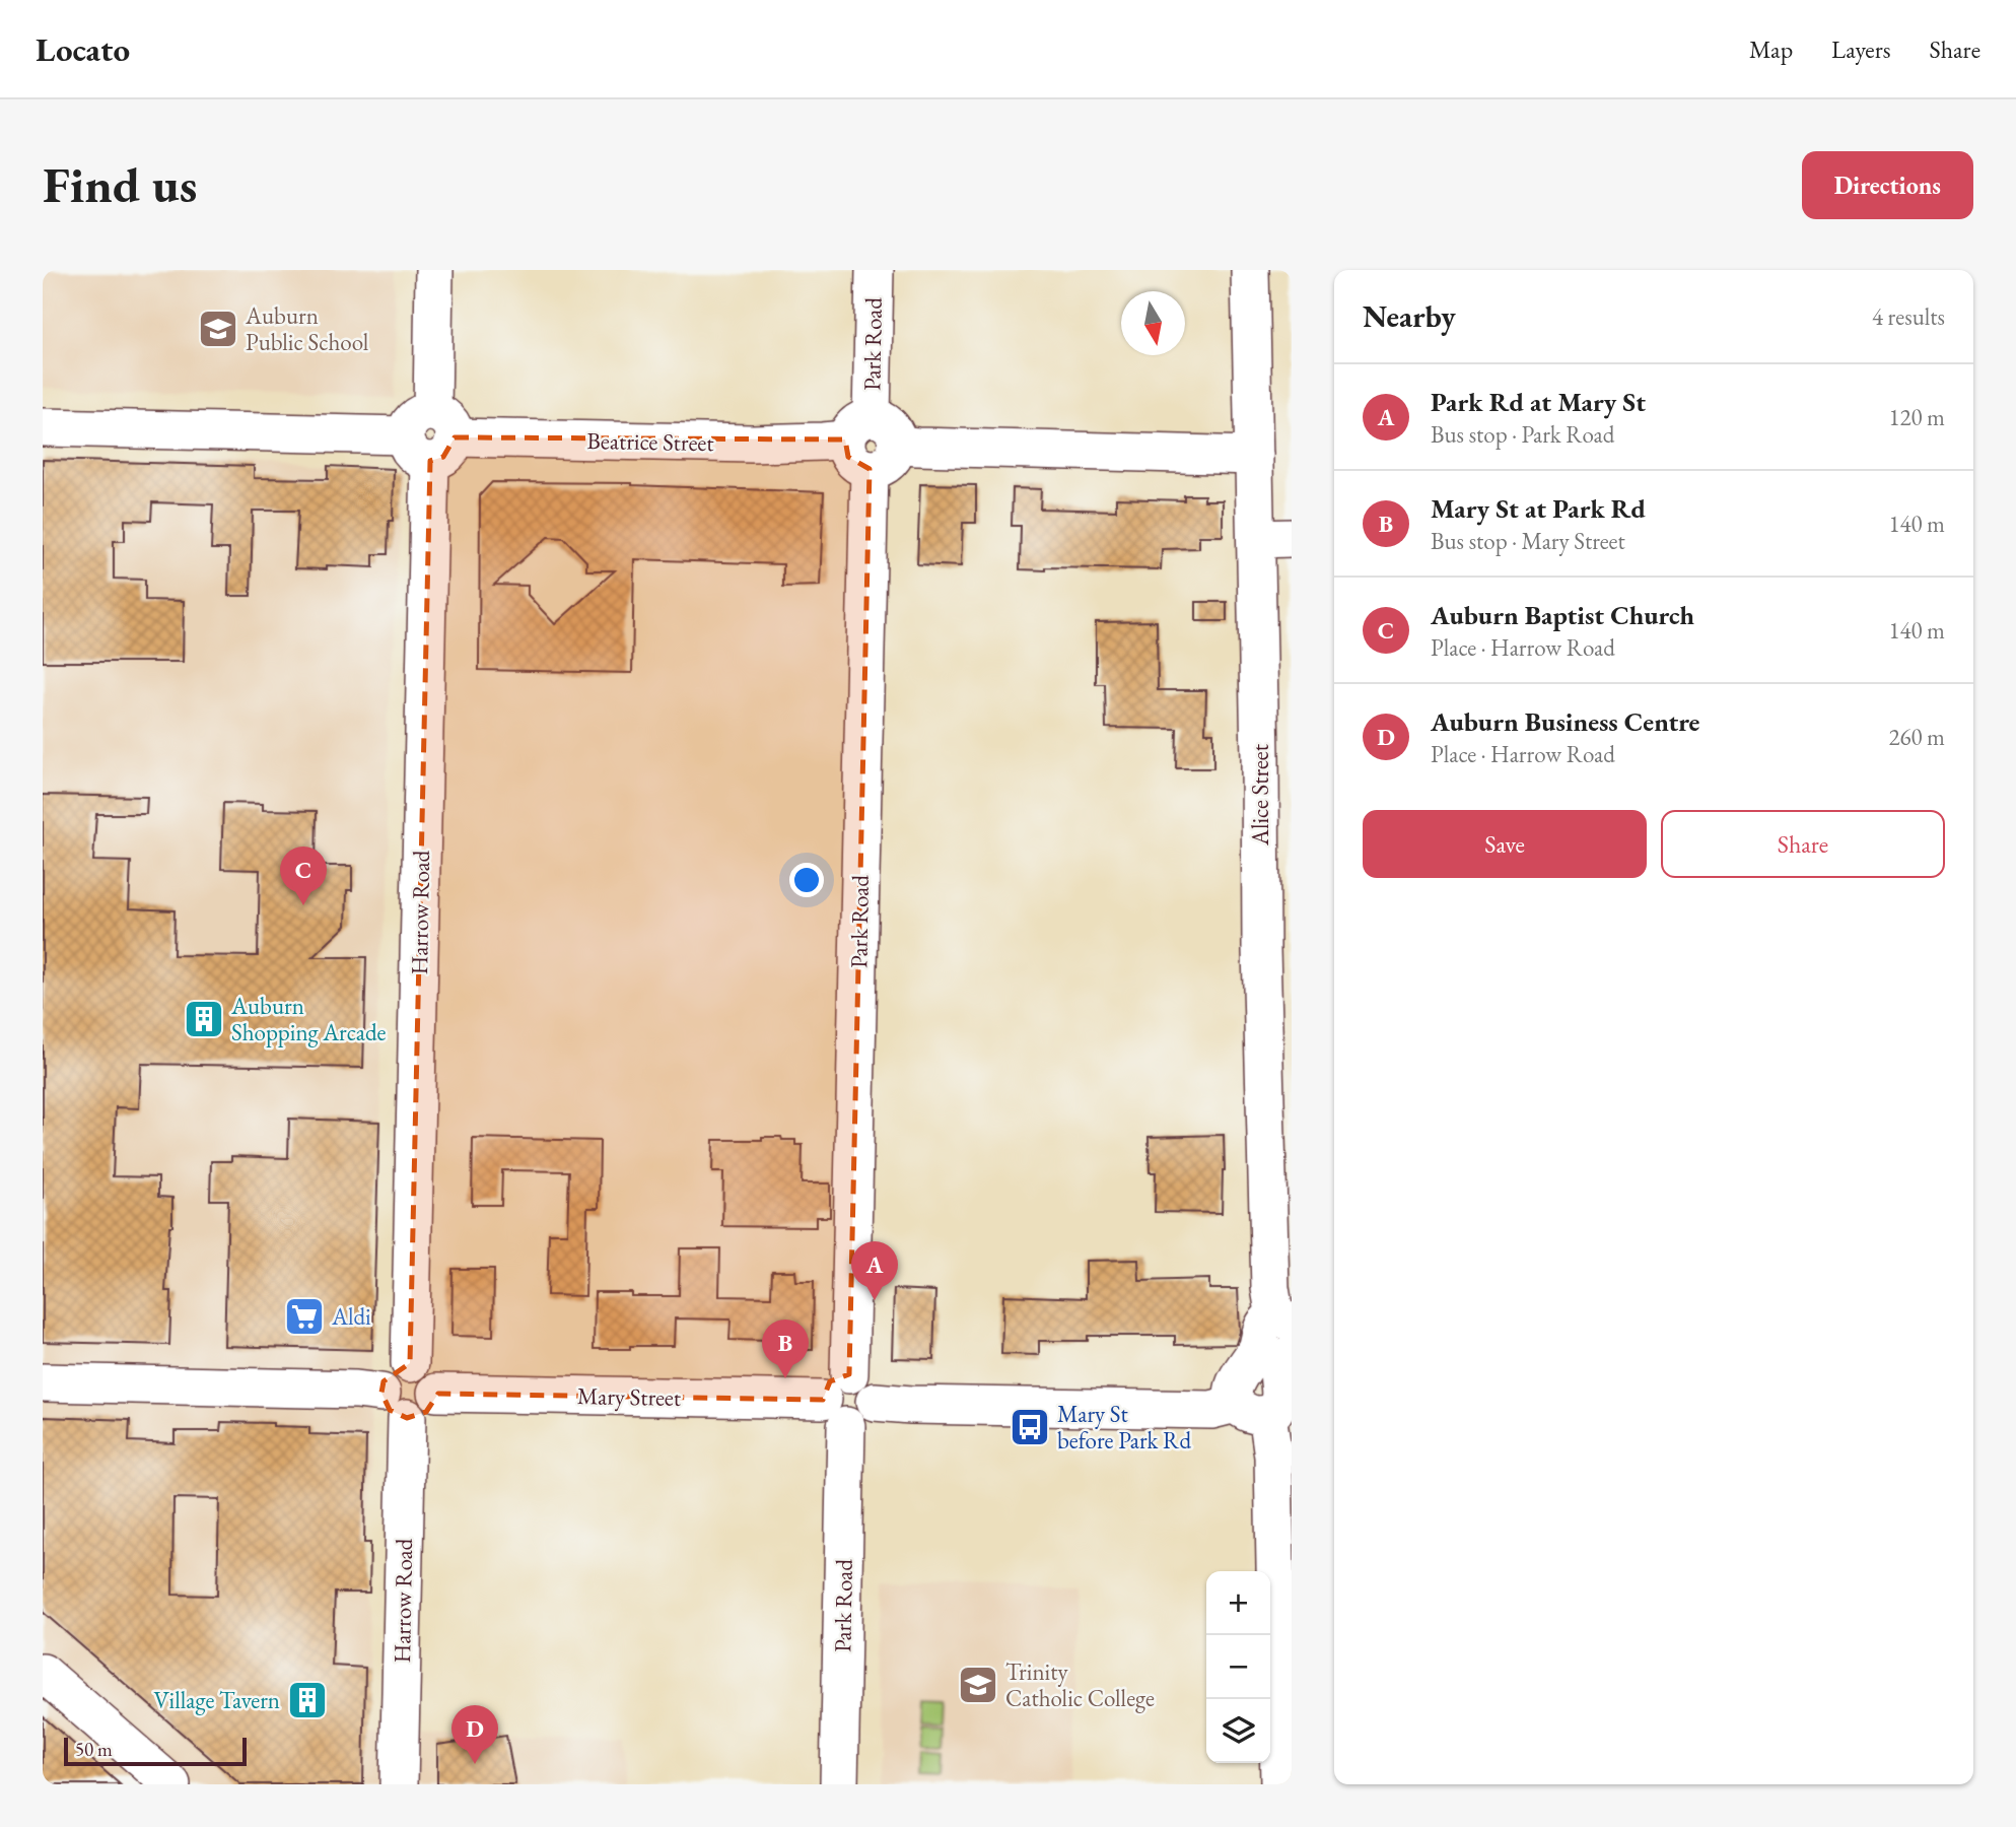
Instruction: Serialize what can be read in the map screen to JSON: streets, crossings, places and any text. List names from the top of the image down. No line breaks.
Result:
{"streets":{"street":["Park Road","Beatrice Street","Alice Street","Harrow Road","Mary Street"]},"crossings":[["Park Road","Beatrice Street"],["Park Road","Mary Street"],["Beatrice Street","Harrow Road"],["Harrow Road","Mary Street"]],"places":{"school or university":["Auburn Public School","Trinity Catholic College"],"building":["Auburn Shopping Arcade","Village Tavern"],"supermarket":["Aldi"],"bus stop":["Mary St before Park Rd"]},"scale_bar":"50 m","north":"bottom","page":{"header":"Locato","nav":["Map","Layers","Share"],"buttons":["Directions",["Save","Share"]],"title":"Find us","heading":["Nearby","4 results"],"list":[{"mark":"A","name":"Park Rd at Mary St","note":"Bus stop · Park Road","value":"120 m"},{"mark":"B","name":"Mary St at Park Rd","note":"Bus stop · Mary Street","value":"140 m"},{"mark":"C","name":"Auburn Baptist Church","note":"Place · Harrow Road","value":"140 m"},{"mark":"D","name":"Auburn Business Centre","note":"Place · Harrow Road","value":"260 m"}],"pins":["C","A","B","D"],"map_buttons":["+","−"],"scale":"50 m"}}
